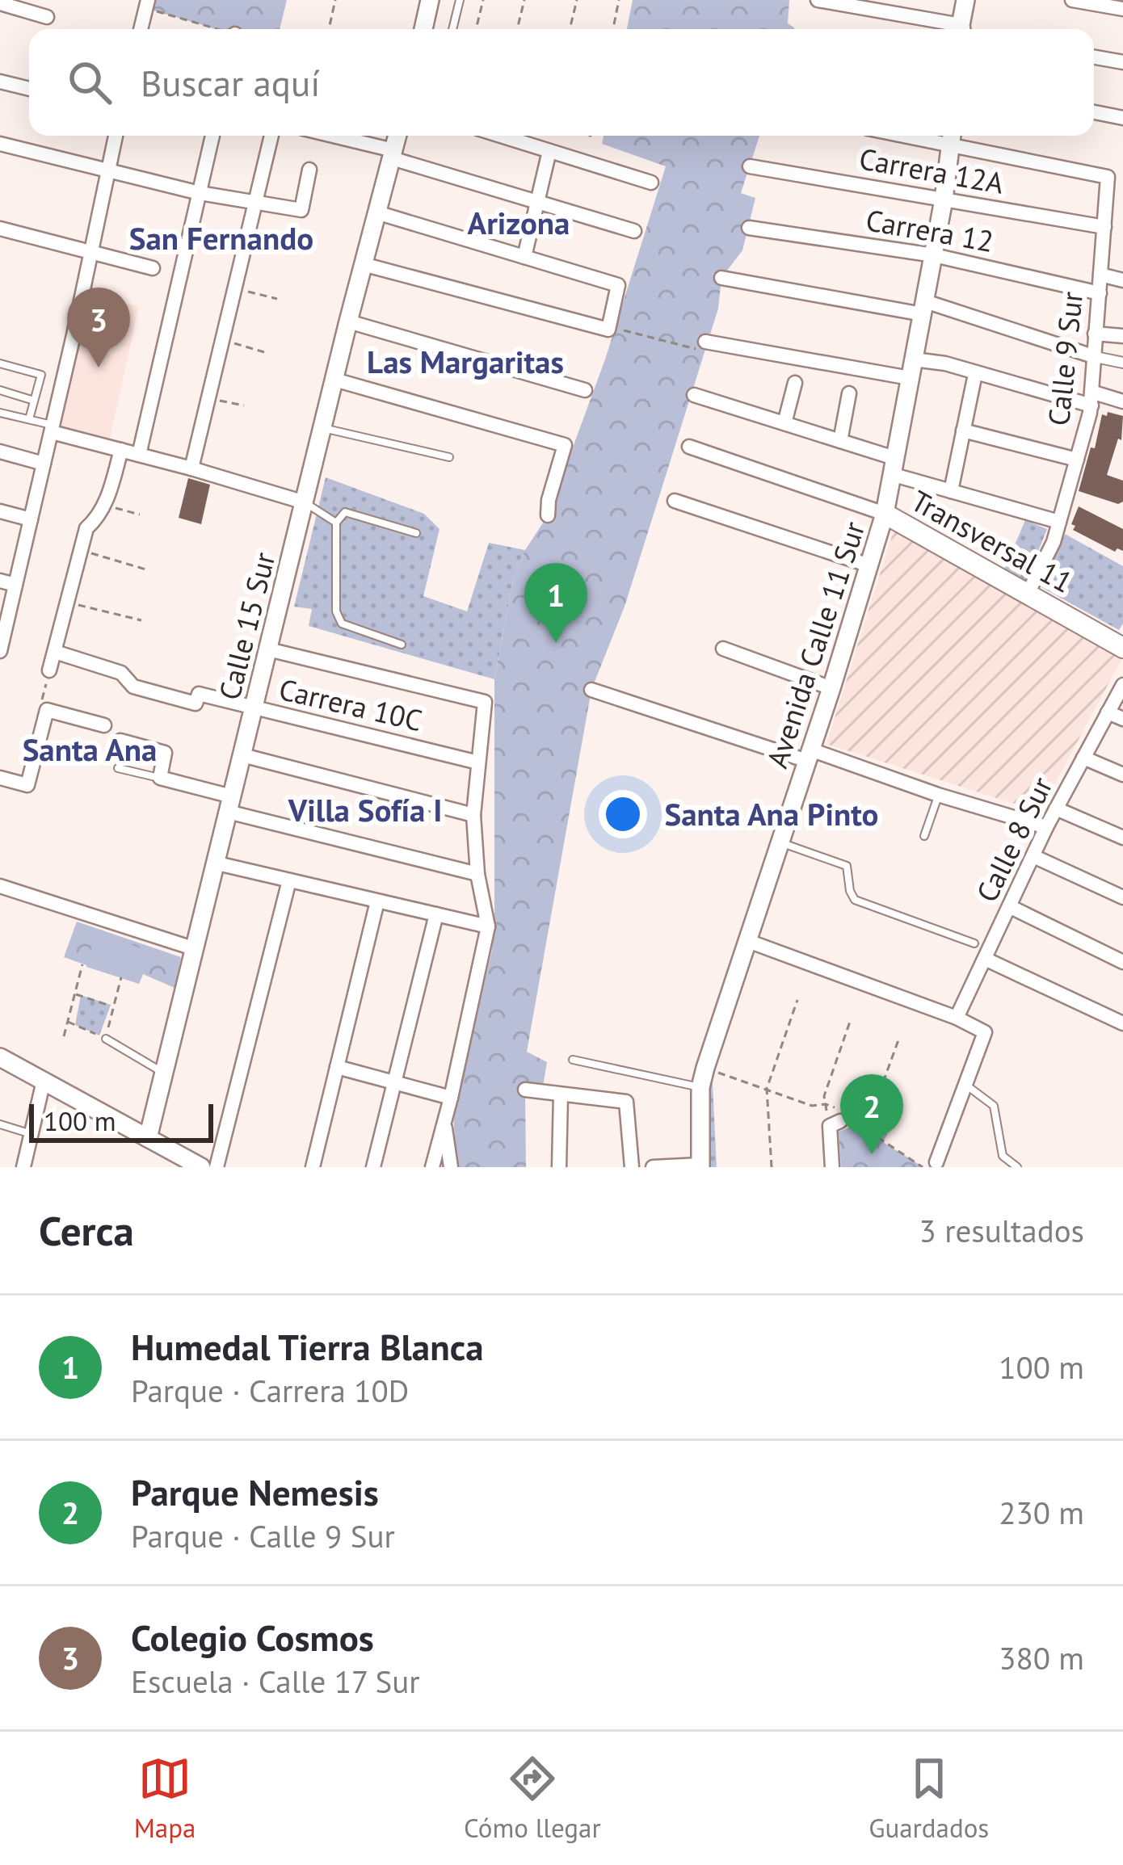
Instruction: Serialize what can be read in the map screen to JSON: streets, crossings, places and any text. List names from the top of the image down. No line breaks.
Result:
{"streets":{"main road":["Transversal 11"],"street":["Carrera 12A","Carrera 12","Calle 9 Sur","Calle 15 Sur","Avenida Calle 11 Sur","Carrera 10C","Calle 8 Sur"]},"crossings":[["Carrera 12A","Calle 9 Sur"],["Carrera 12A","Avenida Calle 11 Sur"],["Carrera 12","Calle 9 Sur"],["Carrera 12","Avenida Calle 11 Sur"],["Calle 9 Sur","Transversal 11"],["Calle 9 Sur","Avenida Calle 11 Sur"],["Transversal 11","Avenida Calle 11 Sur"],["Calle 15 Sur","Carrera 10C"]],"districts":["Arizona","San Fernando","Las Margaritas","Santa Ana","Villa Sofía I","Santa Ana Pinto"],"scale_bar":"100 m","page":{"search":"Buscar aquí","pins":["3","1","2"],"scale":"100 m","heading":["Cerca","3 resultados"],"list":[{"mark":"1","name":"Humedal Tierra Blanca","note":"Parque · Carrera 10D","value":"100 m"},{"mark":"2","name":"Parque Nemesis","note":"Parque · Calle 9 Sur","value":"230 m"},{"mark":"3","name":"Colegio Cosmos","note":"Escuela · Calle 17 Sur","value":"380 m"}],"nav":["Mapa","Cómo llegar","Guardados"]}}
